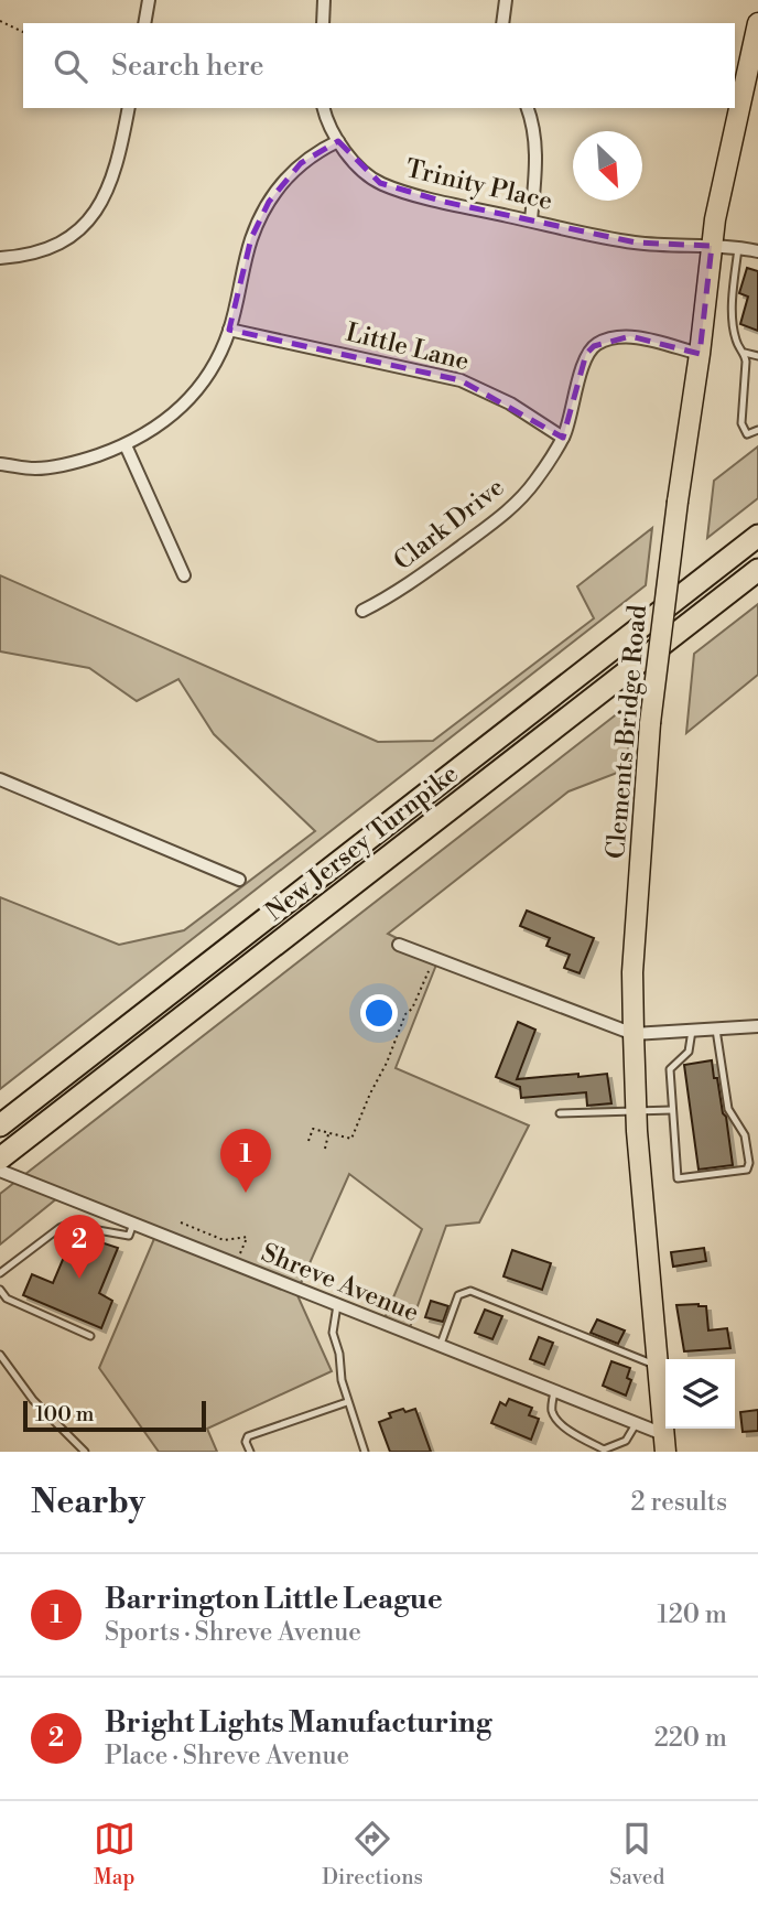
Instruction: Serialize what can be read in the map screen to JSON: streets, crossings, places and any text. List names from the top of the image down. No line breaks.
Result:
{"streets":{"highway":["New Jersey Turnpike"],"main road":["Clements Bridge Road"],"street":["Trinity Place","Little Lane","Clark Drive","Shreve Avenue"]},"crossings":[["Trinity Place","Clements Bridge Road"],["Little Lane","Clark Drive"],["Clark Drive","Clements Bridge Road"],["Clements Bridge Road","Shreve Avenue"]],"scale_bar":"100 m","north":"bottom right","page":{"search":"Search here","pins":["1","2"],"scale":"100 m","heading":["Nearby","2 results"],"list":[{"mark":"1","name":"Barrington Little League","note":"Sports · Shreve Avenue","value":"120 m"},{"mark":"2","name":"Bright Lights Manufacturing","note":"Place · Shreve Avenue","value":"220 m"}],"nav":["Map","Directions","Saved"]}}
